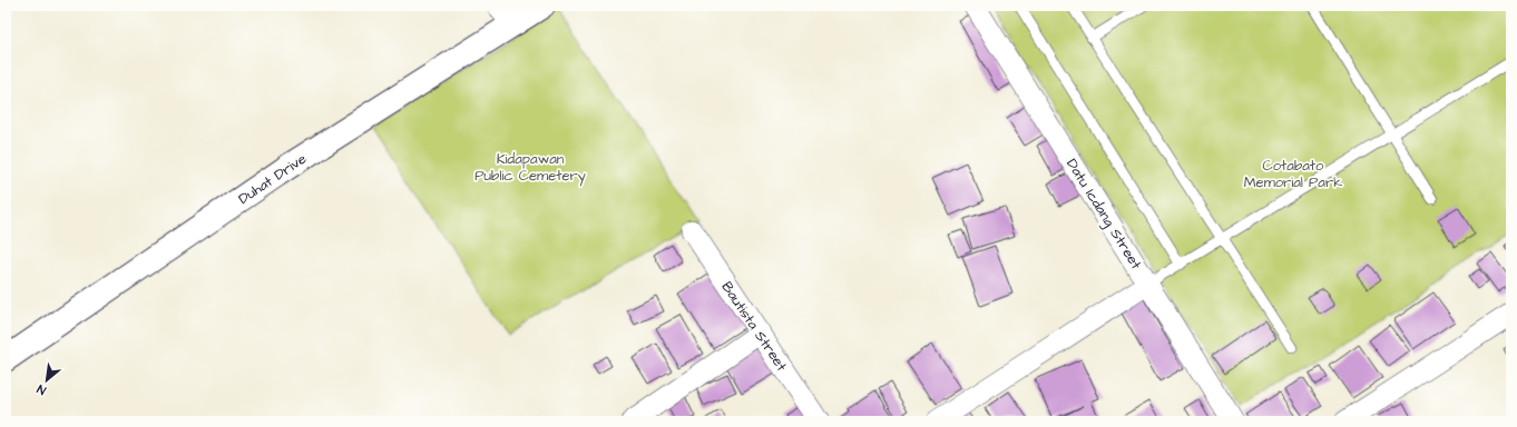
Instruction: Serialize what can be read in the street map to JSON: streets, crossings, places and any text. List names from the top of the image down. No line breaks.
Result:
{"streets":{"street":["Duhat Drive","Datu Icdang Street","Bautista Street"]},"parks":["Kidapawan Public Cemetery","Cotabato Memorial Park"],"north":"bottom left"}
